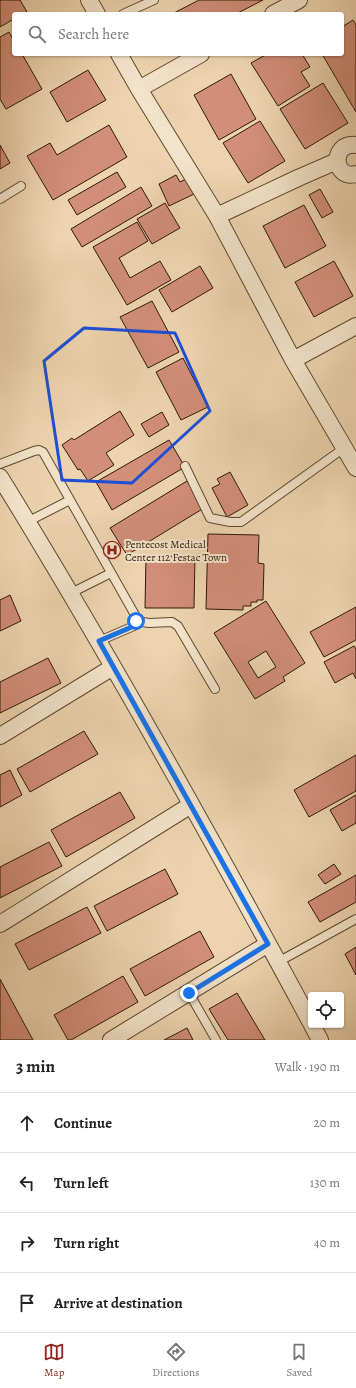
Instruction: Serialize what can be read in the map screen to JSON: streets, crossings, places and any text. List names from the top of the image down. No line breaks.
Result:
{"places":{"hospital":["Pentecost Medical Center 112 Festac Town"]},"page":{"search":"Search here","heading":["3 min","Walk · 190 m"],"list":[["Continue","20 m"],["Turn left","130 m"],["Turn right","40 m"],"Arrive at destination"],"nav":["Map","Directions","Saved"]}}
